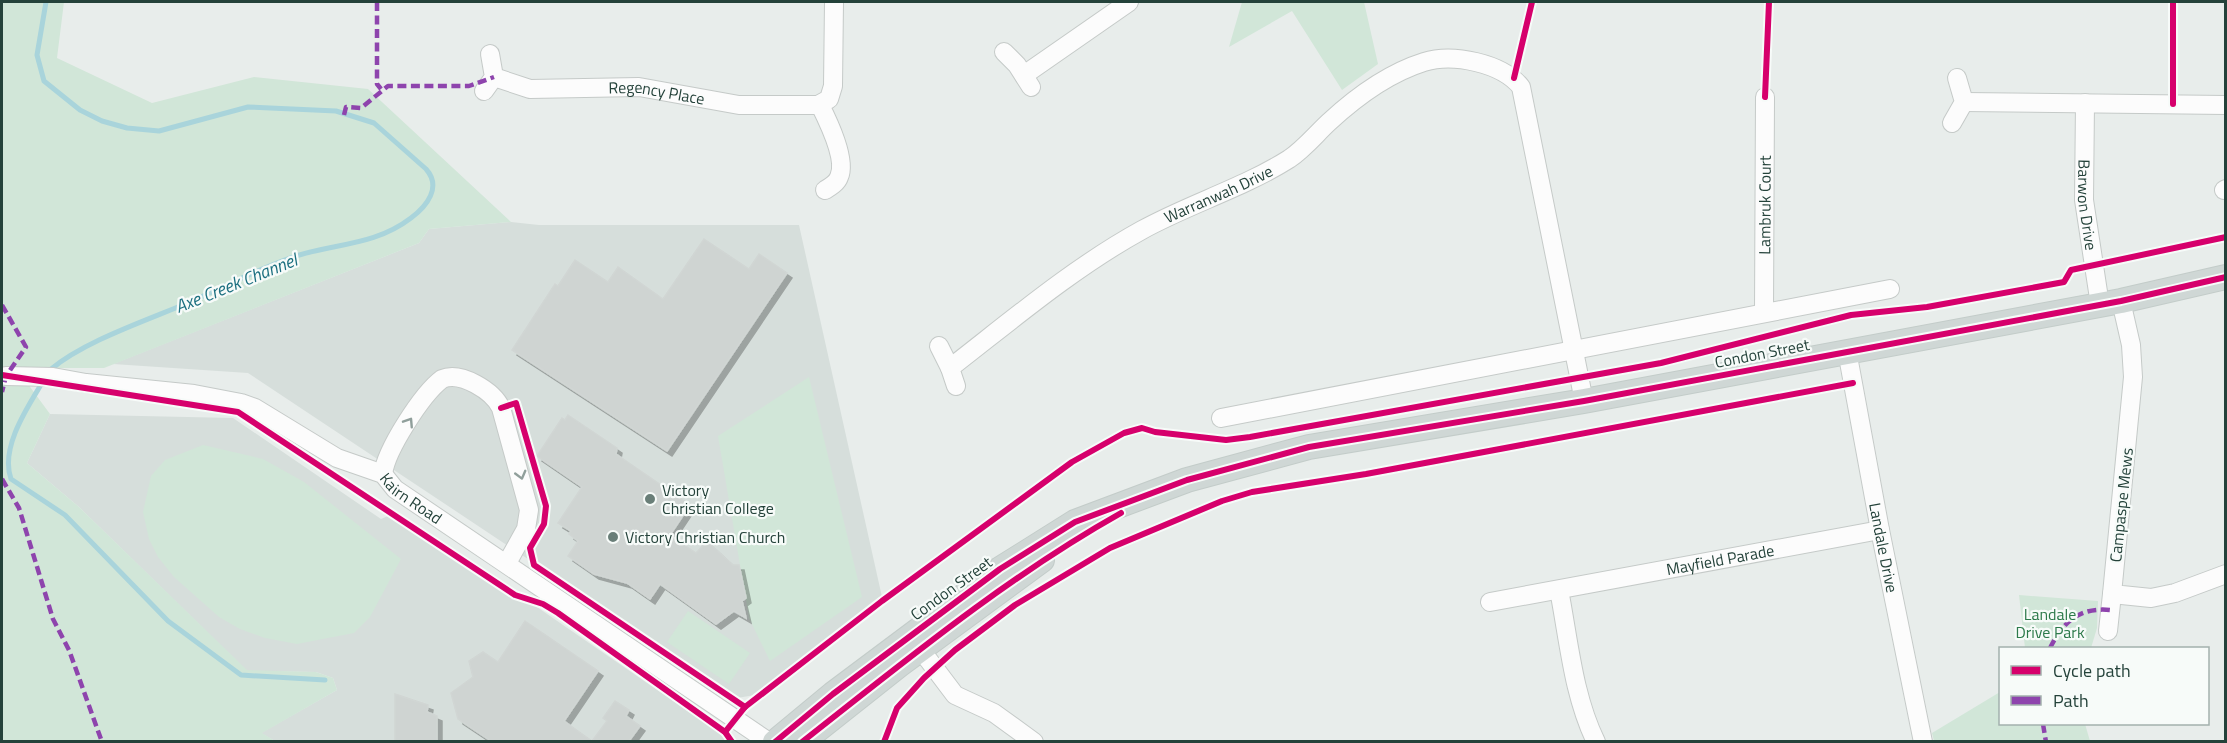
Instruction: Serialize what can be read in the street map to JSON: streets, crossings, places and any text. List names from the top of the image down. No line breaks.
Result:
{"streets":{"main road":["Condon Street"],"street":["Regency Place","Warranwah Drive","Lambruk Court","Barwon Drive","Kairn Road","Campaspe Mews","Landale Drive","Mayfield Parade"]},"crossings":[["Warranwah Drive","Condon Street"],["Barwon Drive","Condon Street"],["Barwon Drive","Campaspe Mews"],["Condon Street","Campaspe Mews"],["Condon Street","Landale Drive"],["Landale Drive","Mayfield Parade"]],"water":["Axe Creek Channel"],"parks":["Landale Drive Park"],"places":["Victory Christian College","Victory Christian Church"],"legend":["Cycle path","Path"]}
